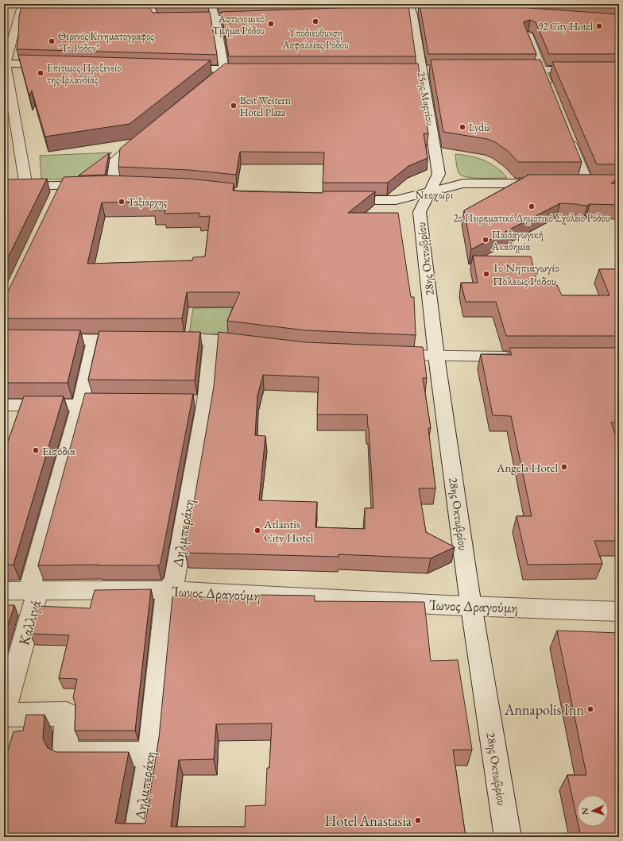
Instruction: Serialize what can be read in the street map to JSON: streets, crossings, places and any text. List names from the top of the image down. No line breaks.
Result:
{"streets":{"street":["25ης Μαρτίου","28ης Οκτωβρίου","Δηλμπεράκη","Ίωνος Δραγούμη","Καλλιγά"]},"crossings":[["25ης Μαρτίου","28ης Οκτωβρίου"],["28ης Οκτωβρίου","Ίωνος Δραγούμη"],["Δηλμπεράκη","Ίωνος Δραγούμη"],["Ίωνος Δραγούμη","Καλλιγά"]],"districts":["Νεοχώρι"],"places":["Υποδιεύθυνση Ασφαλείας Ρόδου","Αστυνομικό Τμήμα Ρόδου","92 City Hotel","Θερινός Κινηματογραφος \"Το Ρόδον\"","Επίτιμος Προξενείο της Ιρλανδίας","Best Western Hotel Plaza","Lydia","Ταξιάρχης","2ο Πειραματικό Δημοτικό Σχολείο Ρόδου","Παιδαγωγική Ακαδημία","1ο Νηπιαγωγίο Πόλεως Ρόδου","Εισόδια","Angela Hotel","Atlantis City Hotel","Annapolis Inn","Hotel Anastasia"],"north":"left"}
